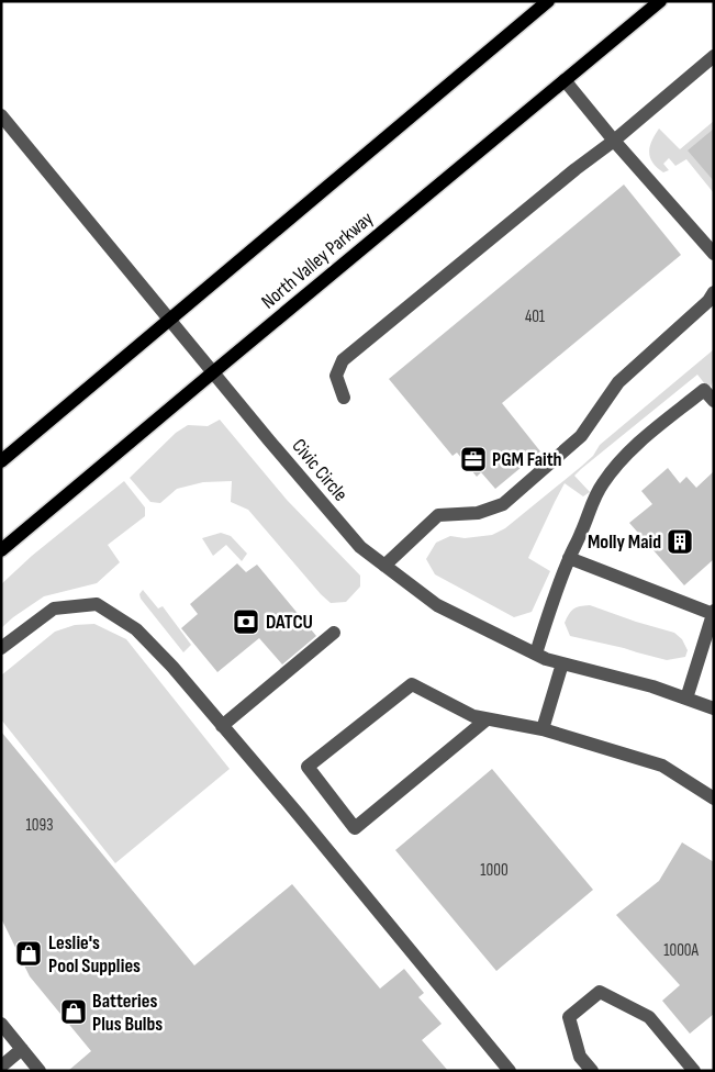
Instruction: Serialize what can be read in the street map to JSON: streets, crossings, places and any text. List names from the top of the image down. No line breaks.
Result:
{"streets":{"main road":["North Valley Parkway"],"street":["Civic Circle"]},"crossings":[["North Valley Parkway","Civic Circle"]],"places":{"office":["PGM Faith"],"building":["Molly Maid"],"bank":["DATCU"],"shop":["Leslie's Pool Supplies","Batteries Plus Bulbs"]},"house_numbers":["401","1093","1000","1000A"]}
